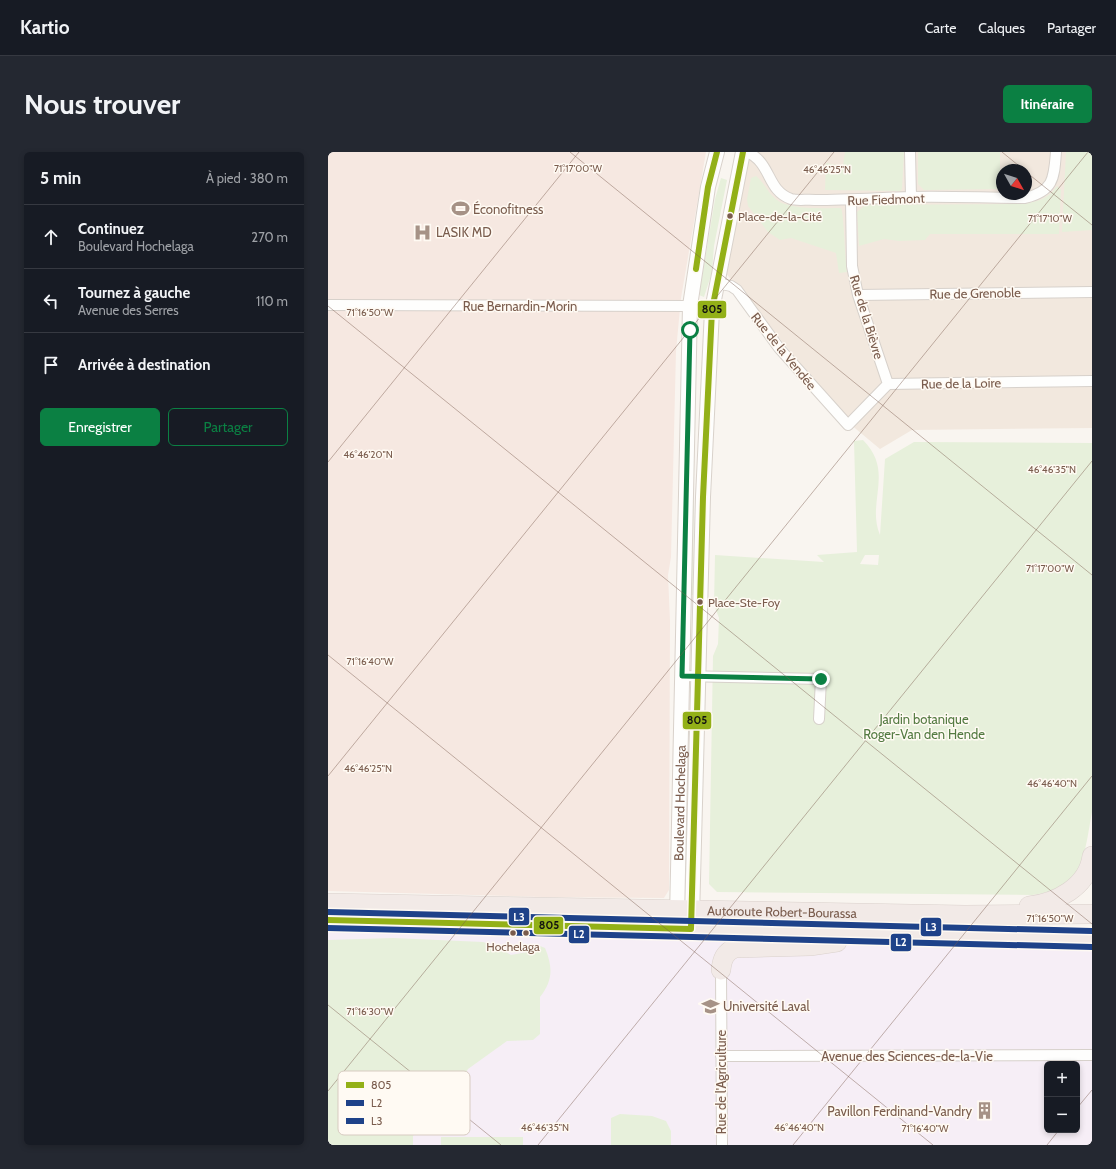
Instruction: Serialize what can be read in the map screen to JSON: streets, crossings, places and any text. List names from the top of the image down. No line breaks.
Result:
{"streets":{"highway":["Autoroute Robert-Bourassa"],"main road":["Boulevard Hochelaga"],"street":["Rue Fiedmont","Rue de Grenoble","Rue Bernardin-Morin","Rue de la Bièvre","Rue de la Vendée","Rue de la Loire","Avenue des Sciences-de-la-Vie","Rue de l'Agriculture"]},"crossings":[["Rue Fiedmont","Rue de la Bièvre"],["Rue de Grenoble","Rue de la Bièvre"],["Rue Bernardin-Morin","Boulevard Hochelaga"],["Rue de la Bièvre","Rue de la Vendée"],["Rue de la Bièvre","Rue de la Loire"],["Rue de la Vendée","Rue de la Loire"],["Rue de la Vendée","Boulevard Hochelaga"],["Boulevard Hochelaga","Autoroute Robert-Bourassa"],["Avenue des Sciences-de-la-Vie","Rue de l'Agriculture"]],"parks":["Jardin botanique Roger-Van den Hende"],"places":{"sports":["Éconofitness"],"other":["Place-de-la-Cité","Place-Ste-Foy","Hochelaga"],"hospital":["LASIK MD"],"school or university":["Université Laval"],"building":["Pavillon Ferdinand-Vandry"]},"lines":["transit line 805","transit line L3","transit line L2"],"legend":["805","L2","L3"],"north":"bottom right","page":{"header":"Kartio","nav":["Carte","Calques","Partager"],"buttons":["Itinéraire",["Enregistrer","Partager"]],"title":"Nous trouver","heading":["5 min","À pied · 380 m"],"list":[["Continuez","Boulevard Hochelaga","270 m"],["Tournez à gauche","Avenue des Serres","110 m"],"Arrivée à destination"],"map_buttons":["+","−"]},"coordinates":["71°17'00\"W","46°46'25\"N","71°17'10\"W","71°16'50\"W","46°46'20\"N","46°46'35\"N","71°16'40\"W","46°46'40\"N","71°16'30\"W"]}
